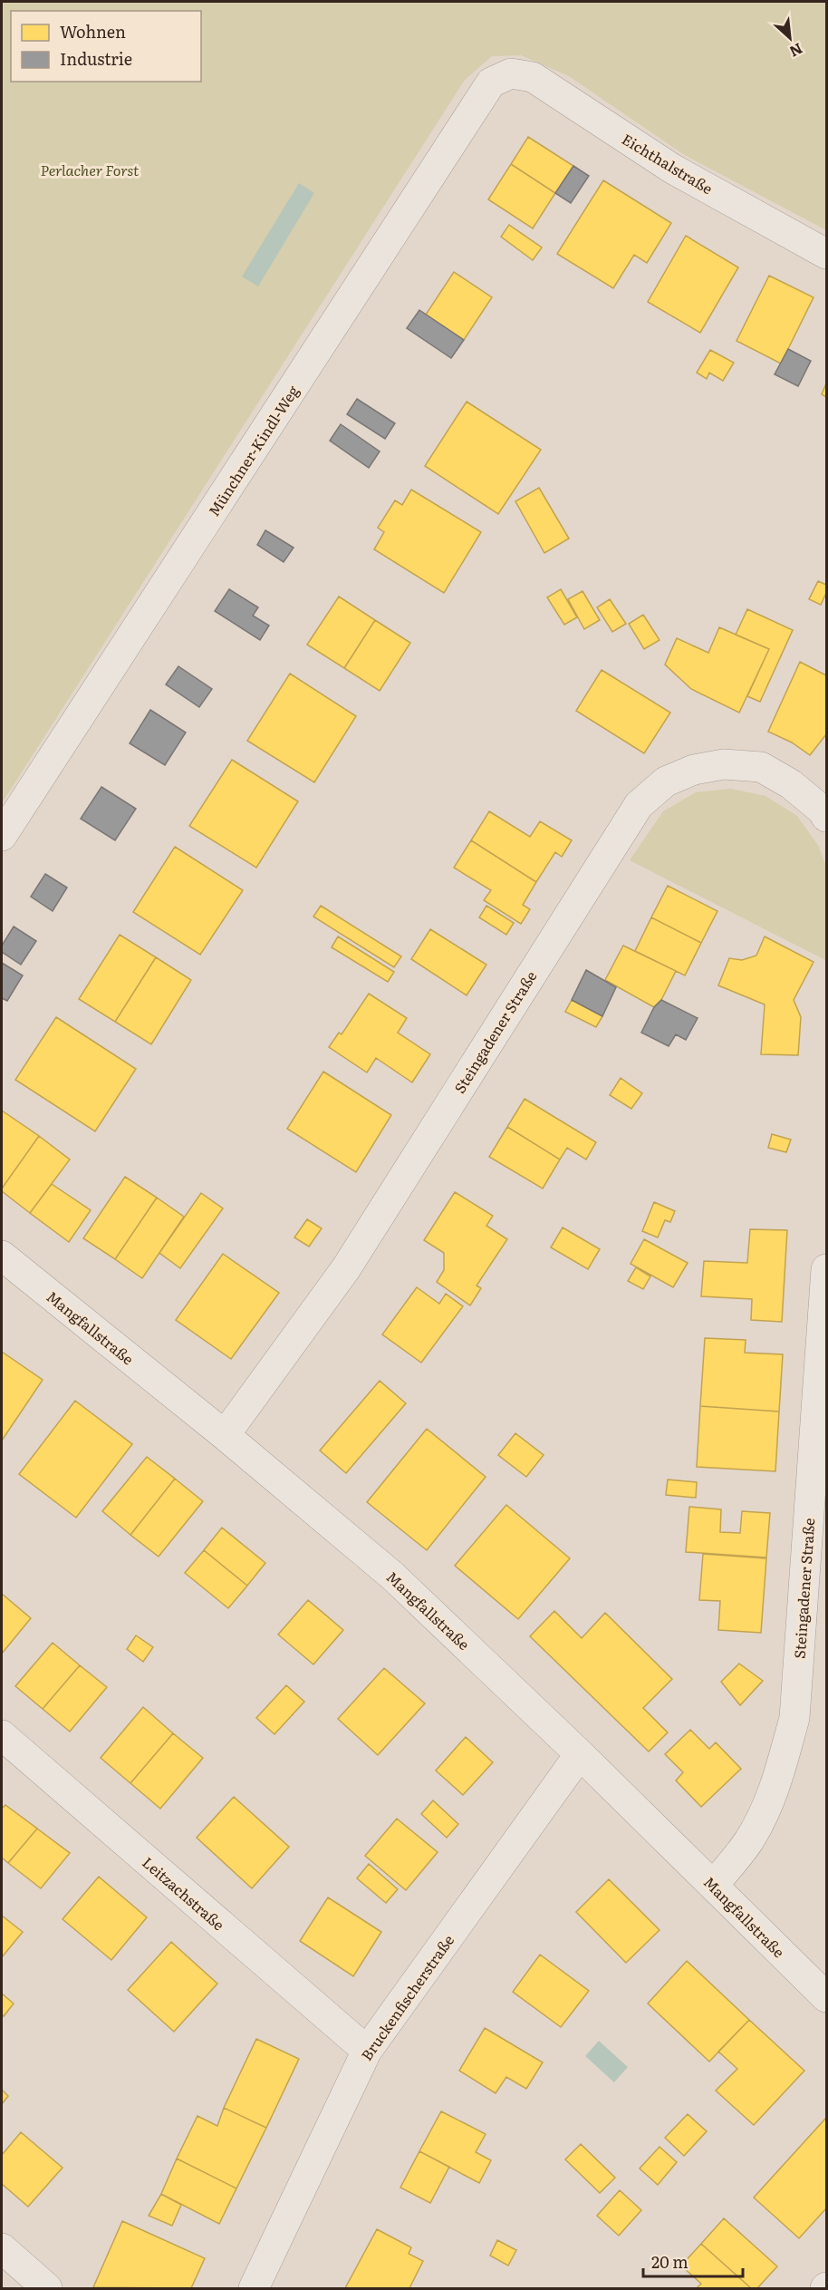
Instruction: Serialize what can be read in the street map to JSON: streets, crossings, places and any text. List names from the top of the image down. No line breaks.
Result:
{"streets":{"street":["Eichthalstraße","Münchner-Kindl-Weg","Steingadener Straße","Mangfallstraße","Leitzachstraße","Bruckenfischerstraße"]},"crossings":[["Eichthalstraße","Münchner-Kindl-Weg"],["Steingadener Straße","Mangfallstraße"],["Mangfallstraße","Bruckenfischerstraße"],["Leitzachstraße","Bruckenfischerstraße"]],"parks":["Perlacher Forst"],"legend":["Wohnen","Industrie"],"scale_bar":"20 m","north":"bottom right"}
